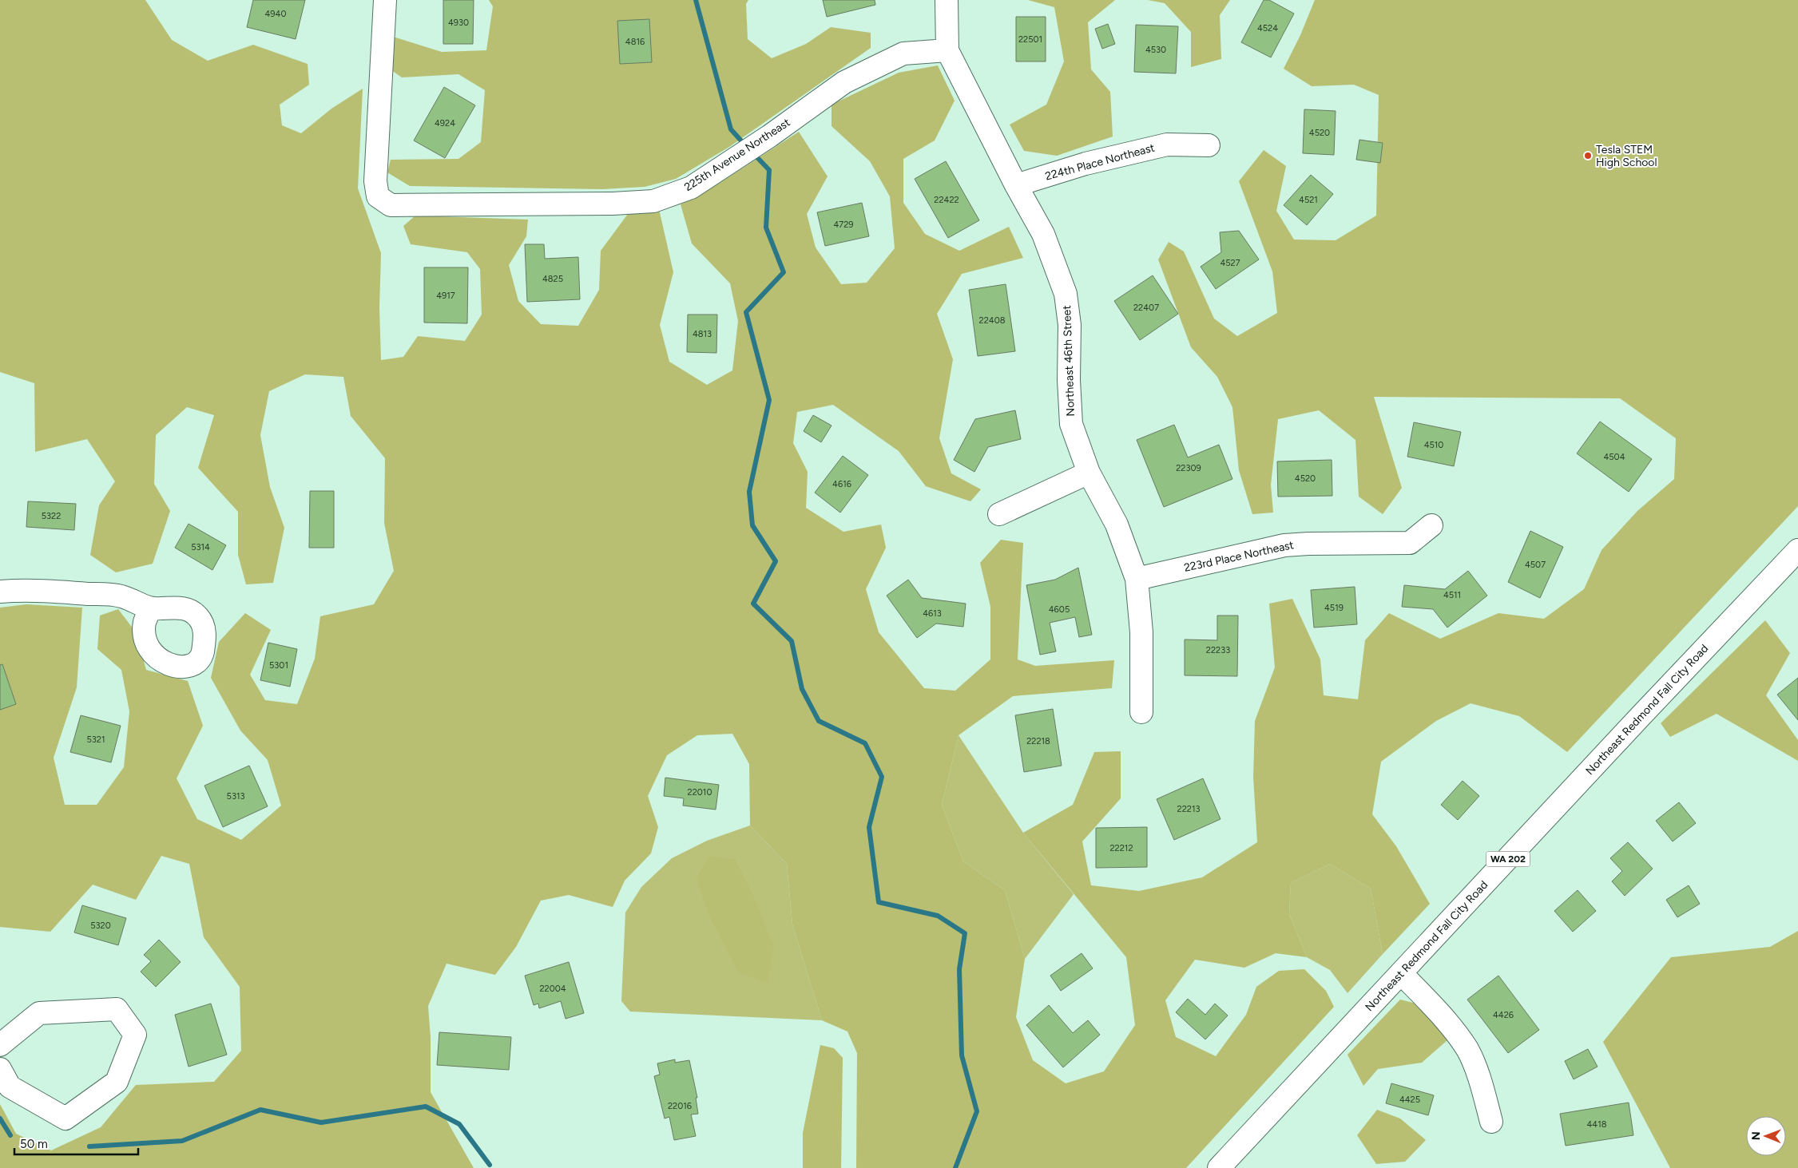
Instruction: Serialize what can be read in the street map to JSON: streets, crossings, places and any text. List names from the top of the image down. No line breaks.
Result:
{"streets":{"street":["225th Avenue Northeast","224th Place Northeast","Northeast 46th Street","223rd Place Northeast","Northeast Redmond Fall City Road","WA 202"]},"crossings":[["225th Avenue Northeast","Northeast 46th Street"],["224th Place Northeast","Northeast 46th Street"],["Northeast 46th Street","223rd Place Northeast"]],"places":["Tesla STEM High School"],"house_numbers":["4940","4930","4524","22501","4816","4530","4924","4520","22422","4521","4729","4527","4825","4917","22407","22408","4813","4510","4504","22309","4520","4616","5322","5314","4507","4511","4519","4605","4613","22233","5301","5321","22218","22010","5313","22213","22212","5320","22004","4426","4425","22016","4418"],"scale_bar":"50 m","north":"left"}
